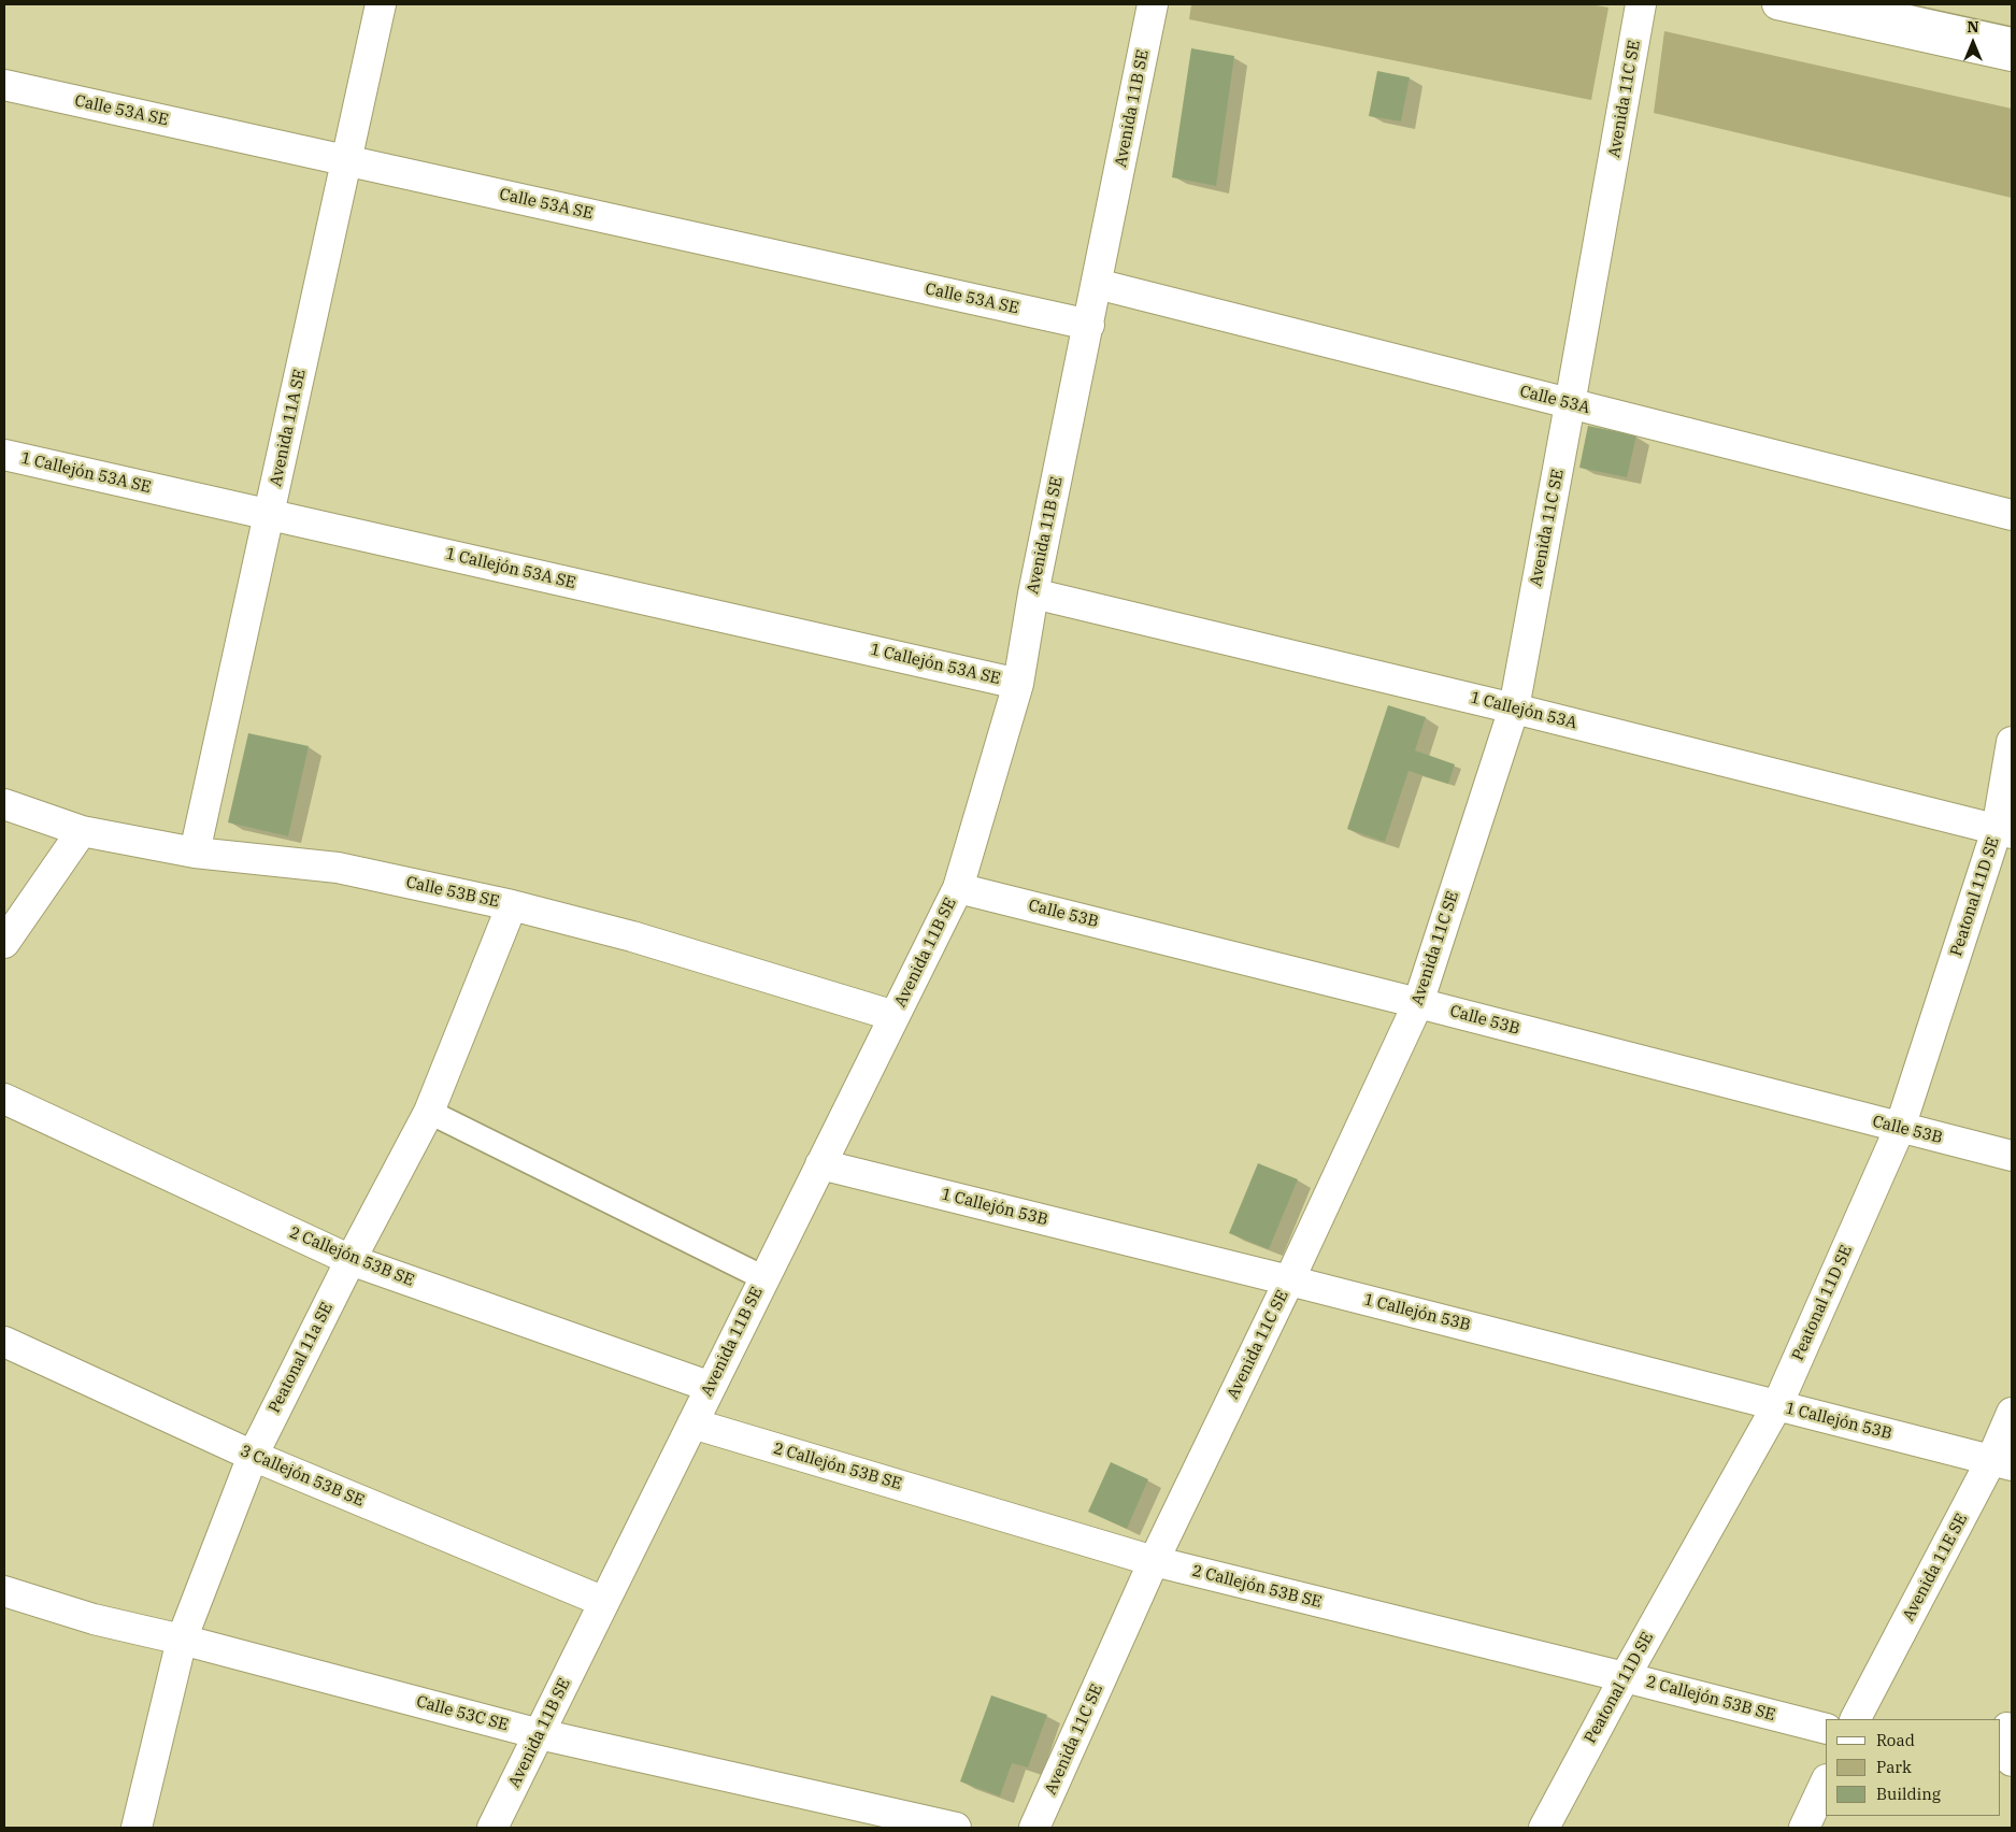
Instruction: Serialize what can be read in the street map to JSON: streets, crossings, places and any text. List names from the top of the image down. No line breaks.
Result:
{"streets":{"street":["Avenida 11C SE","Avenida 11B SE","Calle 53A SE","Calle 53A","Avenida 11A SE","1 Callejón 53A SE","1 Callejón 53A","Calle 53B SE","Peatonal 11D SE","Calle 53B","1 Callejón 53B","2 Callejón 53B SE","Peatonal 11a SE","3 Callejón 53B SE","Avenida 11E SE","Calle 53C SE"]},"crossings":[["Avenida 11C SE","Calle 53A"],["Avenida 11C SE","1 Callejón 53A"],["Avenida 11C SE","Calle 53B"],["Avenida 11C SE","1 Callejón 53B"],["Avenida 11C SE","2 Callejón 53B SE"],["Avenida 11B SE","Calle 53A SE"],["Avenida 11B SE","Calle 53A"],["Avenida 11B SE","1 Callejón 53A SE"],["Avenida 11B SE","1 Callejón 53A"],["Avenida 11B SE","Calle 53B SE"],["Avenida 11B SE","Calle 53B"],["Avenida 11B SE","1 Callejón 53B"],["Avenida 11B SE","2 Callejón 53B SE"],["Avenida 11B SE","3 Callejón 53B SE"],["Avenida 11B SE","Calle 53C SE"],["Calle 53A SE","Avenida 11A SE"],["Avenida 11A SE","1 Callejón 53A SE"],["Avenida 11A SE","Calle 53B SE"],["1 Callejón 53A","Peatonal 11D SE"],["Calle 53B SE","Peatonal 11a SE"],["Peatonal 11D SE","Calle 53B"],["Peatonal 11D SE","1 Callejón 53B"],["Peatonal 11D SE","2 Callejón 53B SE"],["1 Callejón 53B","Avenida 11E SE"],["2 Callejón 53B SE","Peatonal 11a SE"],["Peatonal 11a SE","3 Callejón 53B SE"],["Peatonal 11a SE","Calle 53C SE"]],"legend":["Road","Park","Building"],"north":"top"}
